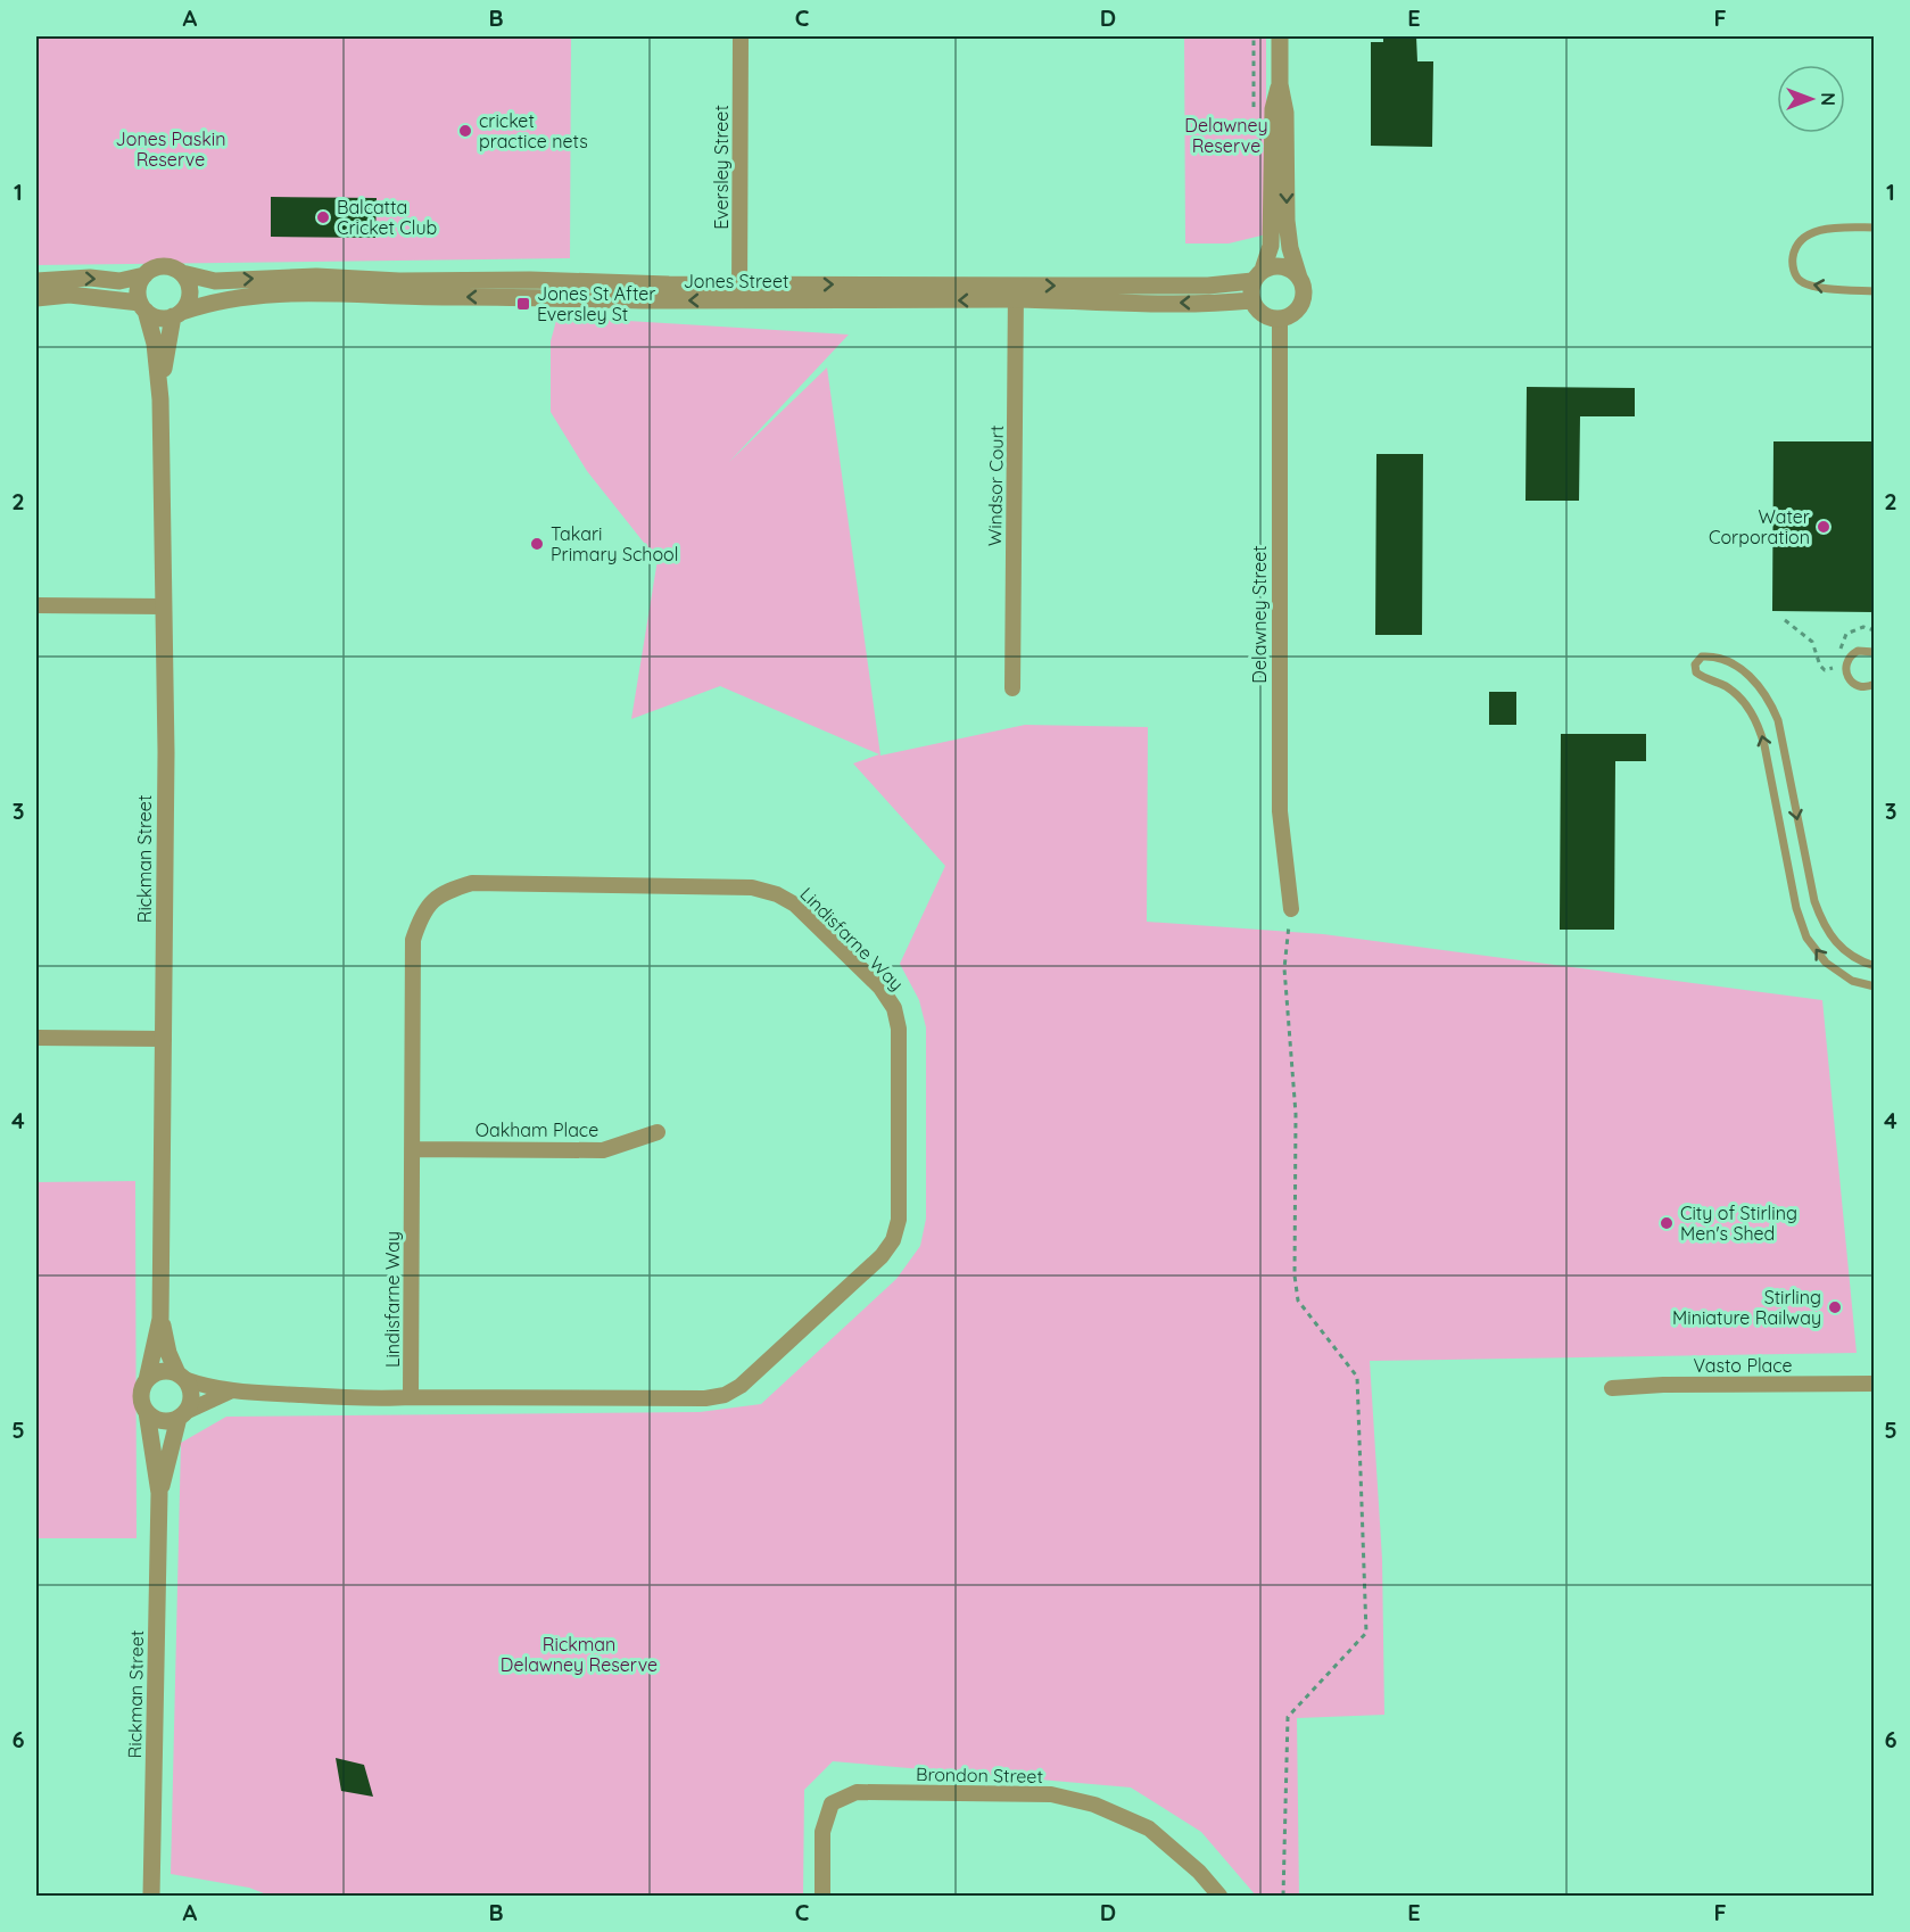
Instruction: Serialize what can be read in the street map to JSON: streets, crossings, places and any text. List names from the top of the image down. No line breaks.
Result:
{"streets":{"street":["Eversley Street","Jones Street","Windsor Court","Delawney Street","Rickman Street","Lindisfarne Way","Oakham Place","Vasto Place","Brondon Street"]},"crossings":[["Eversley Street","Jones Street"],["Jones Street","Windsor Court"],["Jones Street","Delawney Street"],["Jones Street","Rickman Street"],["Rickman Street","Lindisfarne Way"],["Lindisfarne Way","Oakham Place"]],"parks":["Delawney Reserve","Jones Paskin Reserve","Rickman Delawney Reserve"],"places":{"other":["cricket practice nets","Balcatta Cricket Club","Water Corporation","Takari Primary School","City of Stirling Men's Shed","Stirling Miniature Railway"],"transit":["Jones St After Eversley St"]},"north":"right","grid":{"columns":["A","B","C","D","E","F"],"rows":["1","2","3","4","5","6"]}}
